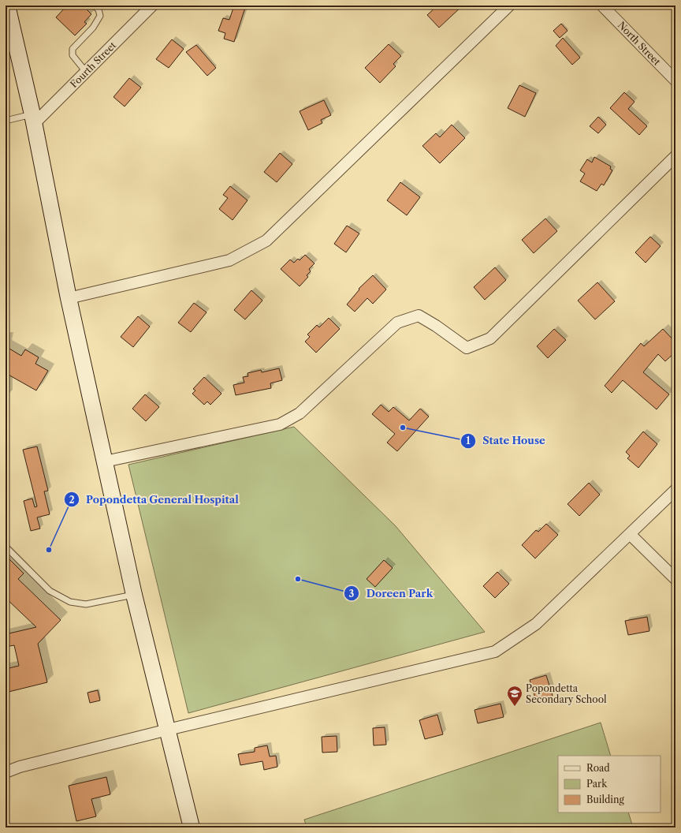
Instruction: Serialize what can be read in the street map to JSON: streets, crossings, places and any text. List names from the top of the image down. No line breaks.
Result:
{"streets":{"street":["North Street","Fourth Street"]},"places":{"other":["State House","Popondetta General Hospital","Doreen Park"],"school or university":["Popondetta Secondary School"]},"legend":["Road","Park","Building"]}
